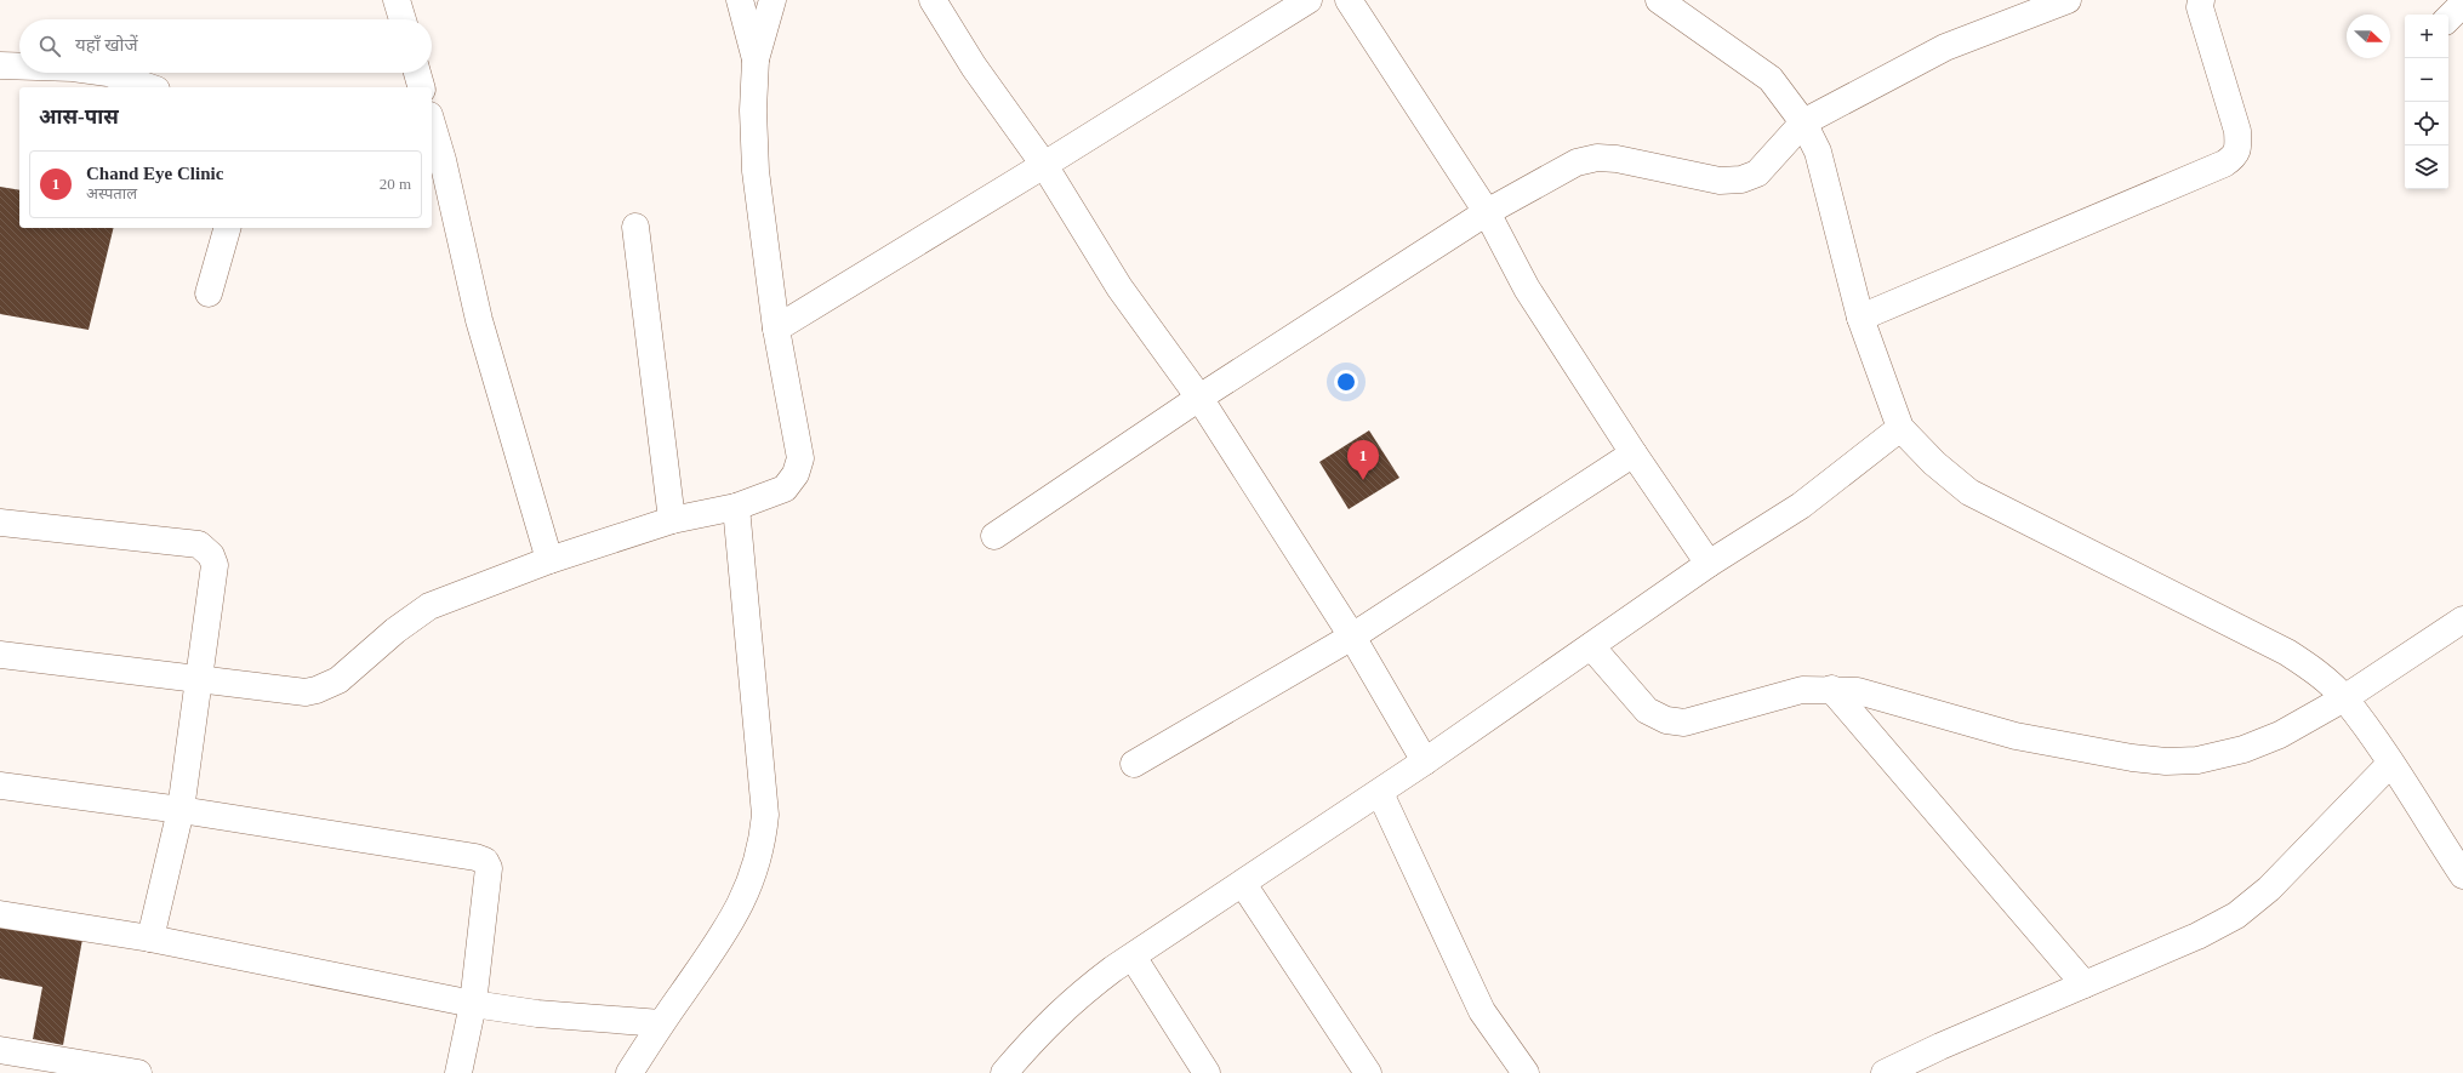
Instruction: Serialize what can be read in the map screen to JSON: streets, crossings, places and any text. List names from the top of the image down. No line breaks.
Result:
{"north":"right","page":{"map_buttons":["+","−"],"search":"यहाँ खोजें","heading":"आस-पास","list":[{"mark":"1","name":"Chand Eye Clinic","note":"अस्पताल","value":"20 m"}],"pins":"1"}}
